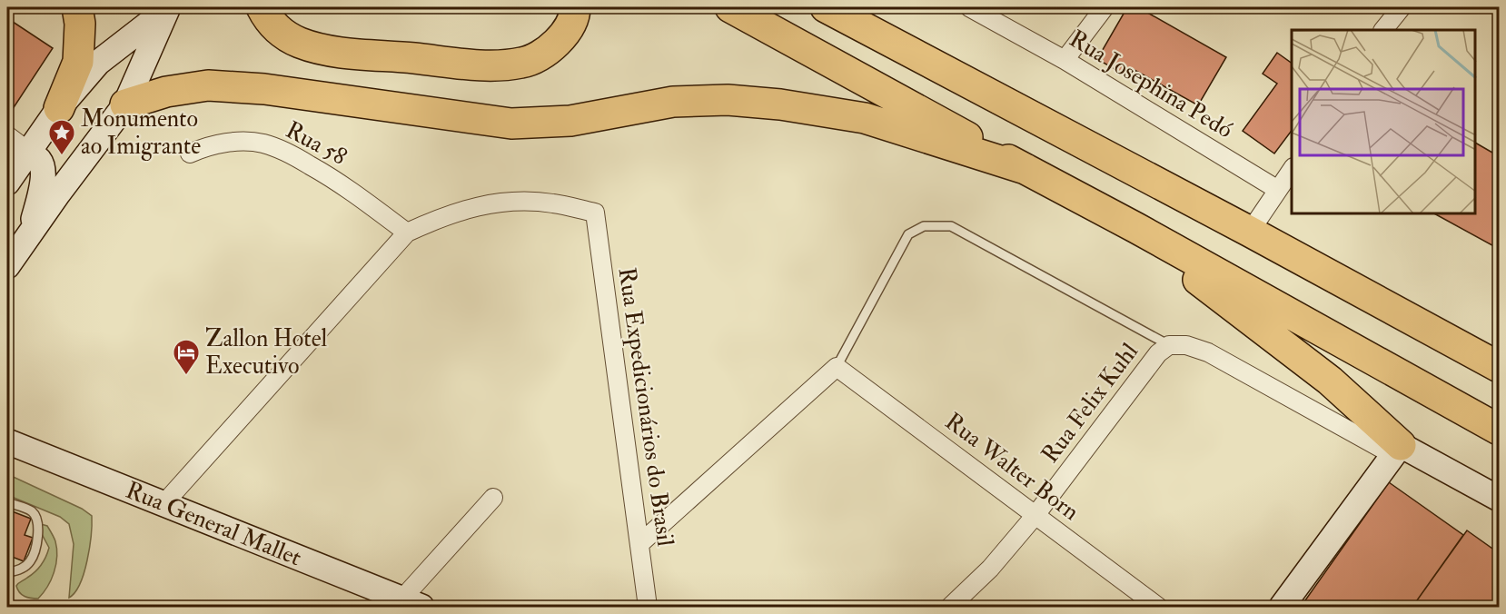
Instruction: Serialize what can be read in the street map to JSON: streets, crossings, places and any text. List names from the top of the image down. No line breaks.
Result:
{"streets":{"street":["Rua Josephina Pedó","Rua 58","Rua Felix Kuhl","Rua Expedicionários do Brasil","Rua Walter Born","Rua General Mallet"]},"crossings":[["Rua 58","Rua Expedicionários do Brasil"],["Rua Felix Kuhl","Rua Walter Born"]],"places":{"place":["Monumento ao Imigrante"],"hotel":["Zallon Hotel Executivo"]}}
